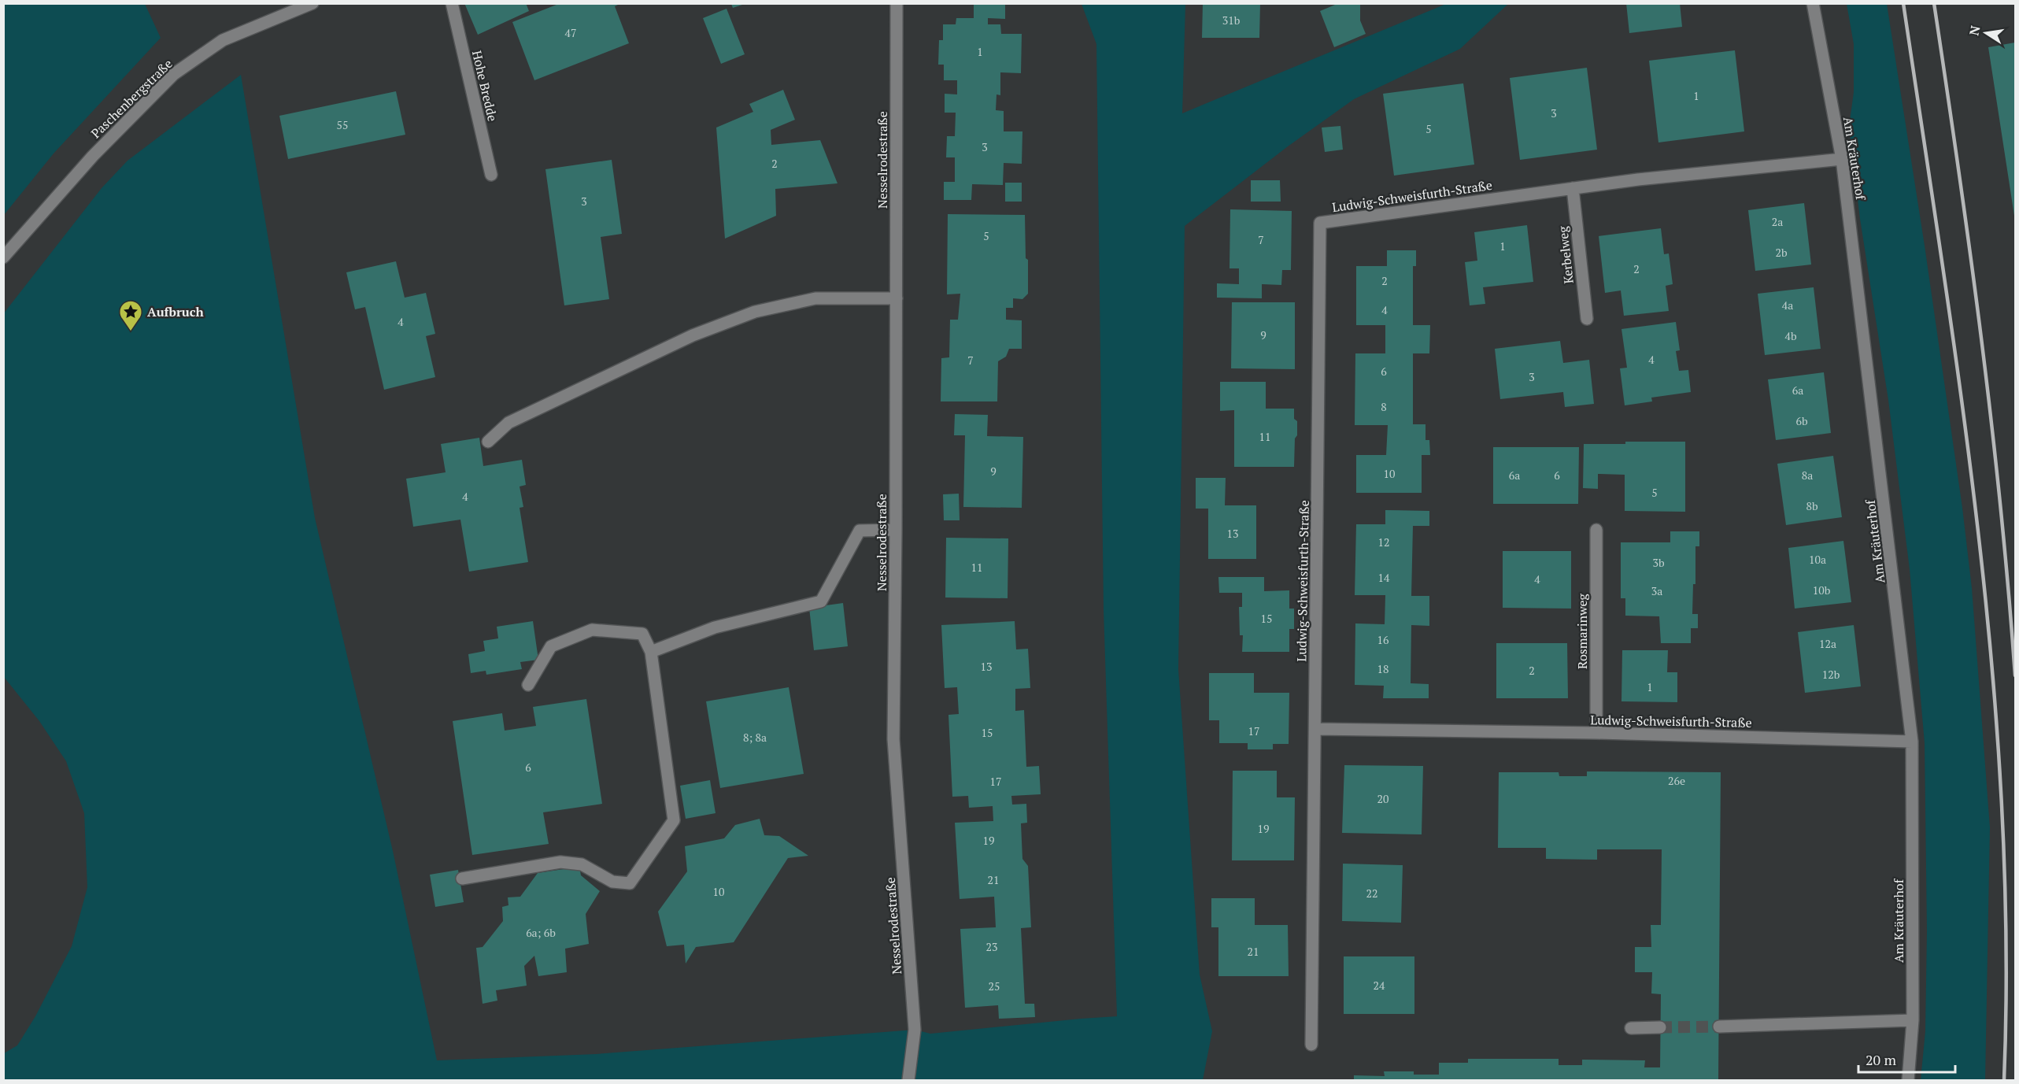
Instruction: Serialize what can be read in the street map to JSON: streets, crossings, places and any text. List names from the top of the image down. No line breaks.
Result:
{"streets":{"street":["Hohe Bredde","Paschenbergstraße","Am Kräuterhof","Nesselrodestraße","Ludwig-Schweisfurth-Straße","Kerbelweg","Rosmarinweg"]},"crossings":[["Am Kräuterhof","Ludwig-Schweisfurth-Straße"],["Ludwig-Schweisfurth-Straße","Kerbelweg"],["Ludwig-Schweisfurth-Straße","Rosmarinweg"]],"places":{"place":["Aufbruch"]},"house_numbers":["31b","47","1","1","3","55","5","3","2","3","2a","5","7","1","2b","2","2","4a","4","4","9","4b","4","7","6","3","6a","8","6b","11","9","10","6a","6","8a","5","4","8b","13","12","10a","3b","11","14","4","10b","3a","15","16","12a","13","18","2","12b","1","17","15","8; 8a","6","26e","17","20","19","19","21","10","22","6a; 6b","23","21","24","25"],"scale_bar":"20 m","north":"left"}
